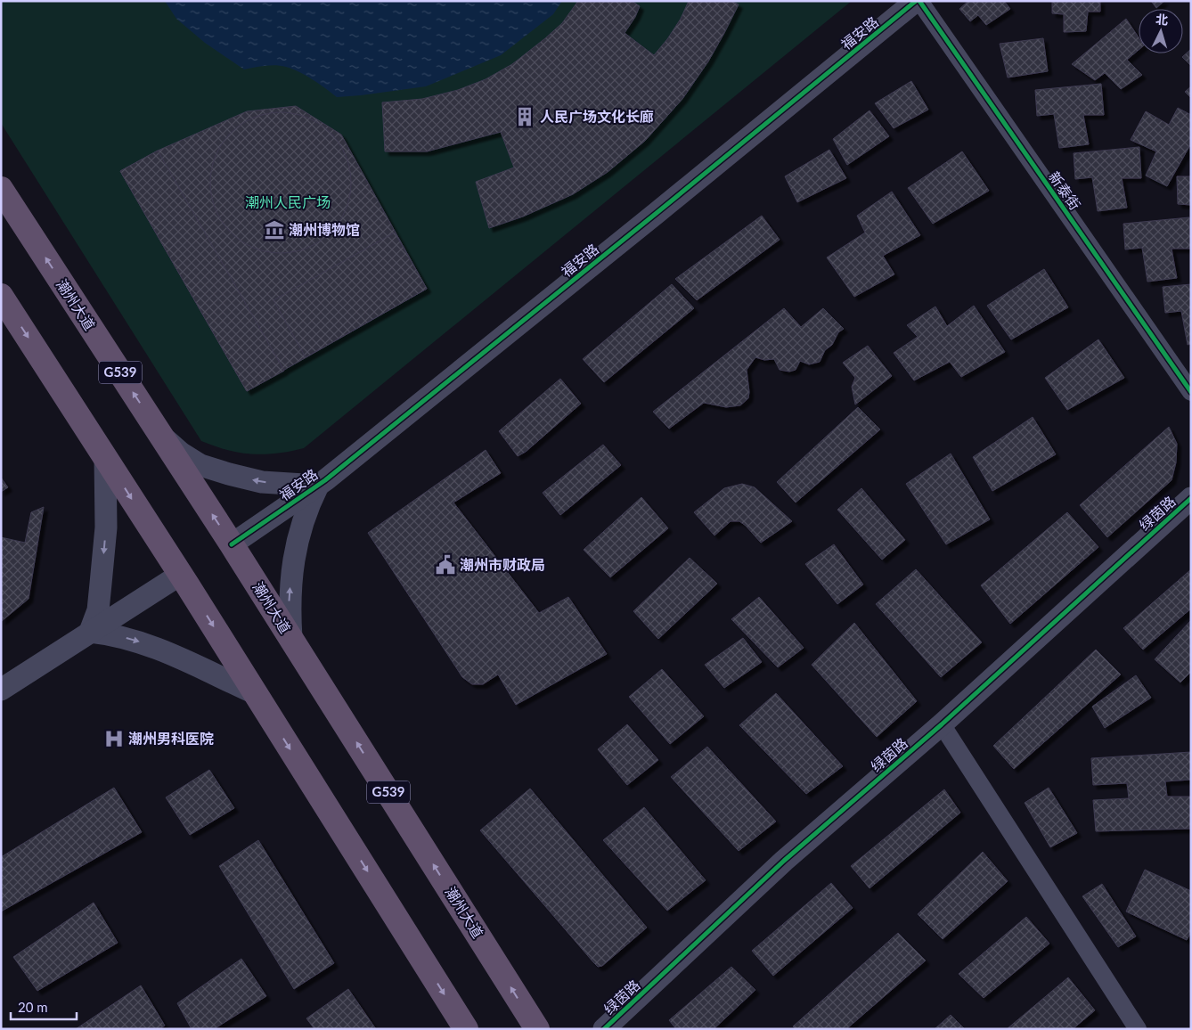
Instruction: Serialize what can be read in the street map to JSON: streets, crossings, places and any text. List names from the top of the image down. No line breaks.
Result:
{"streets":{"highway":["潮州大道","G539"],"street":["福安路","新泰街","绿茵路"]},"crossings":[["福安路","潮州大道"]],"parks":["潮州人民广场"],"places":{"building":["人民广场文化长廊"],"museum":["潮州博物馆"],"public building":["潮州市财政局"],"hospital":["潮州男科医院"]},"scale_bar":"20 m","north":"top"}
